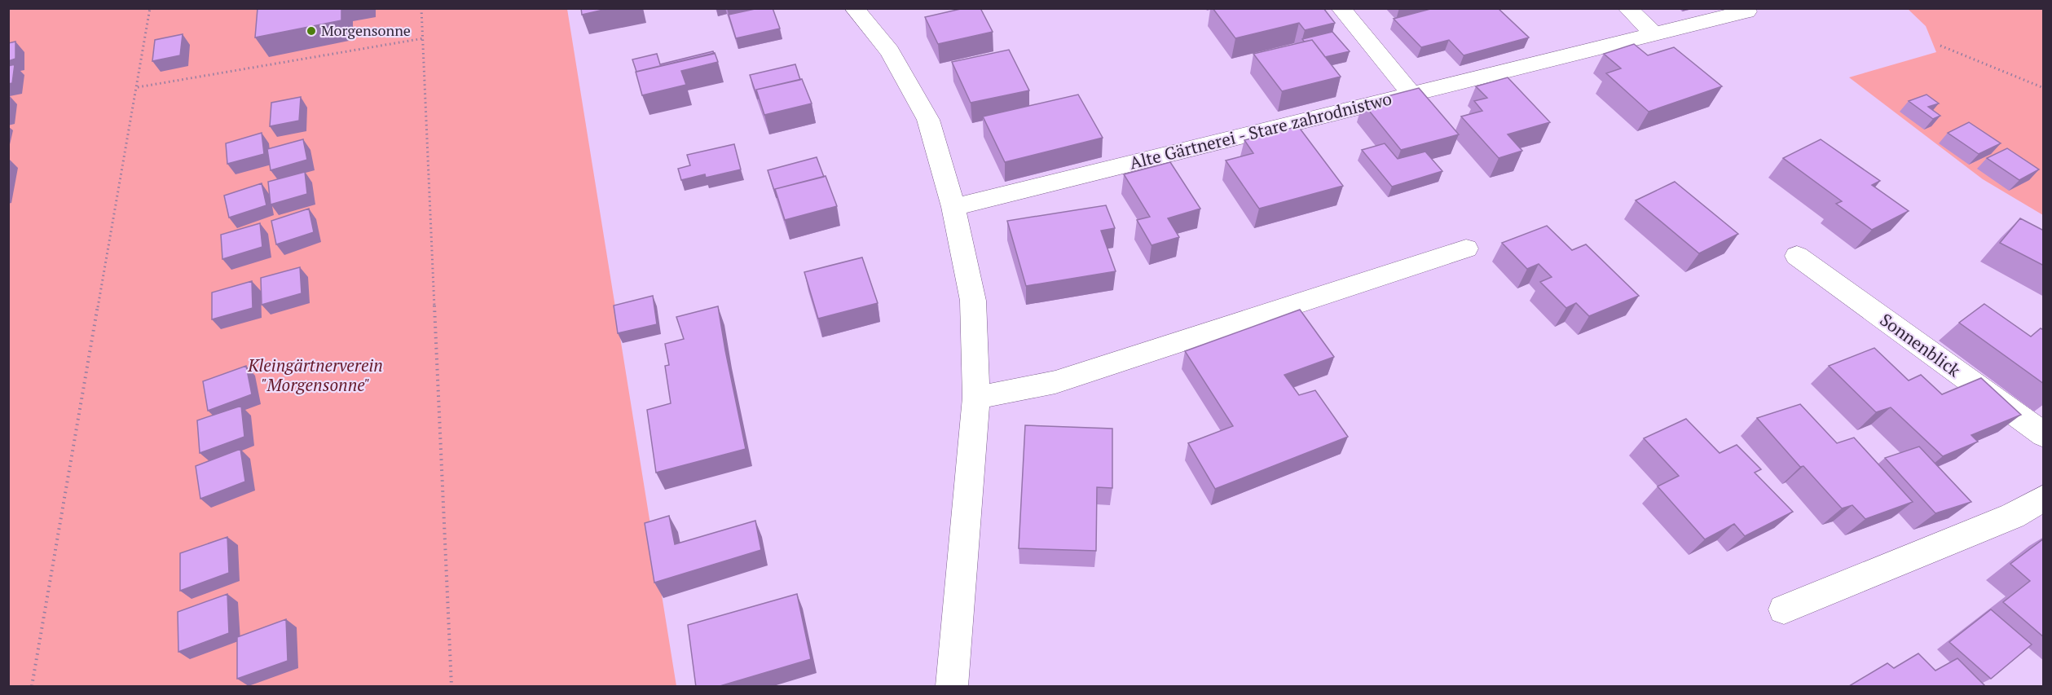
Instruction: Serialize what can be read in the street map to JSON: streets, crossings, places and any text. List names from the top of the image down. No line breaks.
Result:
{"streets":{"street":["Alte Gärtnerei - Stare zahrodnistwo","Sonnenblick"]},"parks":["Kleingärtnerverein \"Morgensonne\""],"places":["Morgensonne"]}
